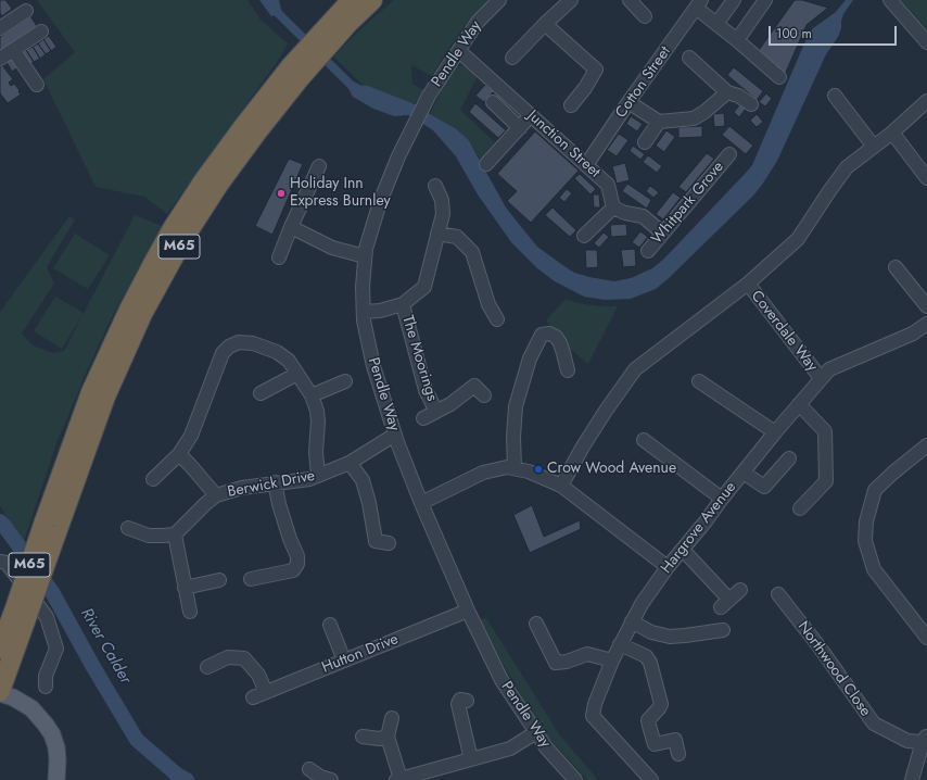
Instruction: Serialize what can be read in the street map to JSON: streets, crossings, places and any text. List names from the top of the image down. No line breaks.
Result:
{"streets":{"highway":["M65"],"street":["Pendle Way","Cotton Street","Junction Street","Whitpark Grove","Coverdale Way","The Moorings","Berwick Drive","Hargrove Avenue","Hutton Drive","Northwood Close"]},"crossings":[["Pendle Way","Junction Street"],["Pendle Way","The Moorings"],["Pendle Way","Berwick Drive"],["Pendle Way","Hutton Drive"],["Cotton Street","Junction Street"],["Coverdale Way","Hargrove Avenue"]],"water":["River Calder"],"places":["Holiday Inn Express Burnley","Crow Wood Avenue"],"scale_bar":"100 m"}
